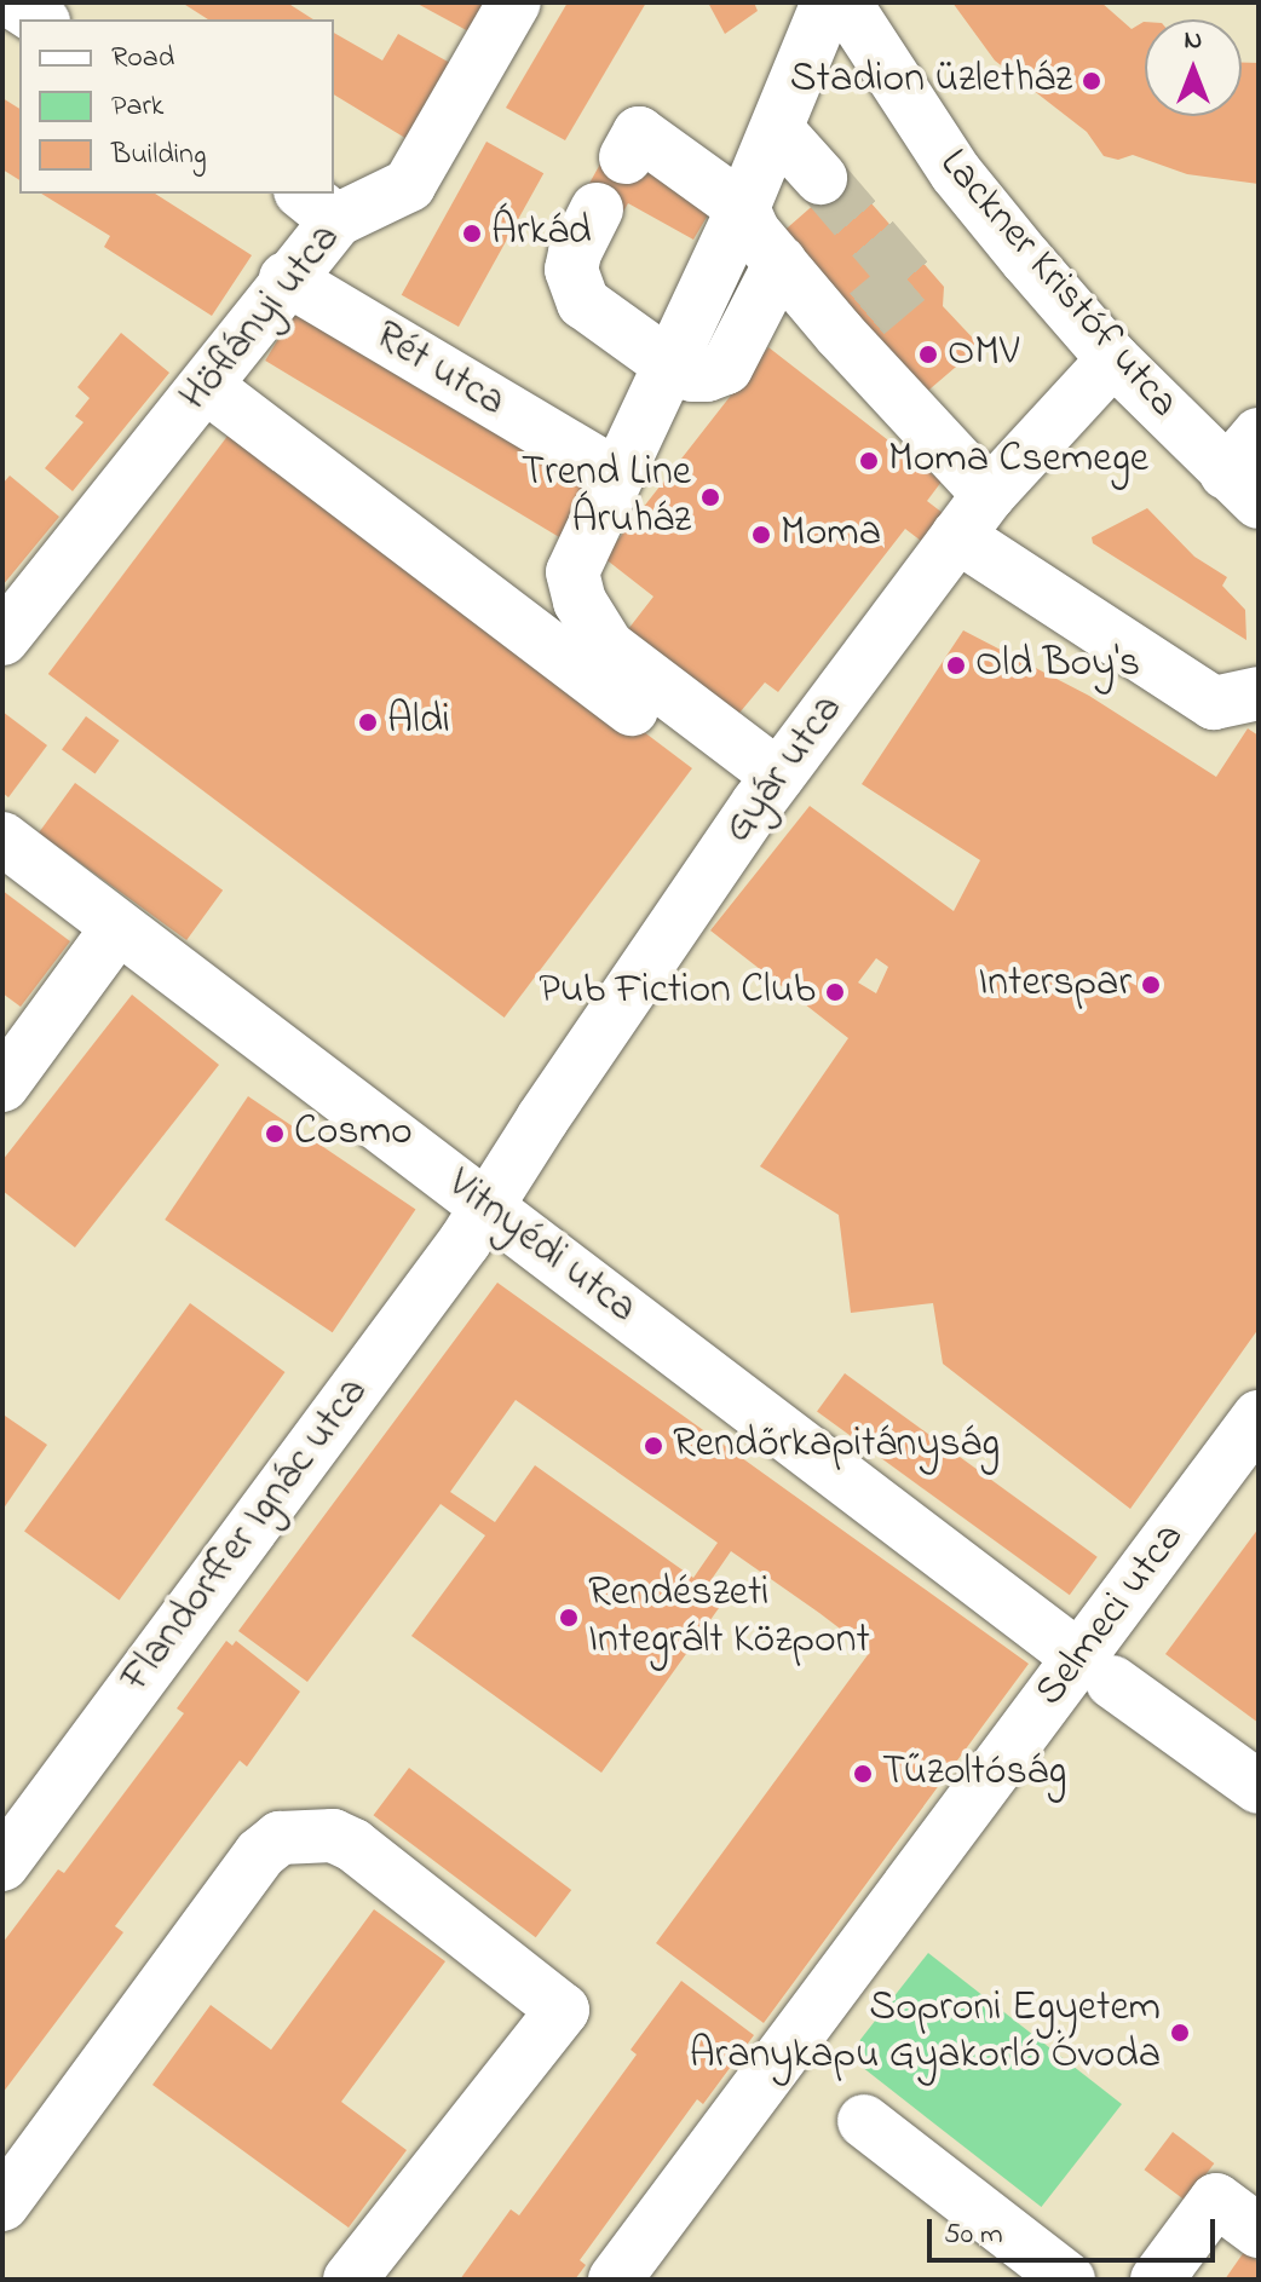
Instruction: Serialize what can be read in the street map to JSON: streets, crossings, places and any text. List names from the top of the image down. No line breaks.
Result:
{"streets":{"street":["Lackner Kristóf utca","Höflányi utca","Rét utca","Gyár utca","Vitnyédi utca","Flandorffer Ignác utca","Selmeci utca"]},"crossings":[["Lackner Kristóf utca","Gyár utca"],["Höflányi utca","Rét utca"],["Gyár utca","Vitnyédi utca"],["Gyár utca","Flandorffer Ignác utca"],["Vitnyédi utca","Flandorffer Ignác utca"],["Vitnyédi utca","Selmeci utca"]],"places":["Stadion üzletház","Árkád","OMV","Moma Csemege","Trend Line Áruház","Moma","Old Boy's","Aldi","Interspar","Pub Fiction Club","Cosmo","Rendőrkapitányság","Rendészeti Integrált Központ","Tűzoltóság","Soproni Egyetem Aranykapu Gyakorló Óvoda"],"legend":["Road","Park","Building"],"scale_bar":"50 m","north":"top"}
